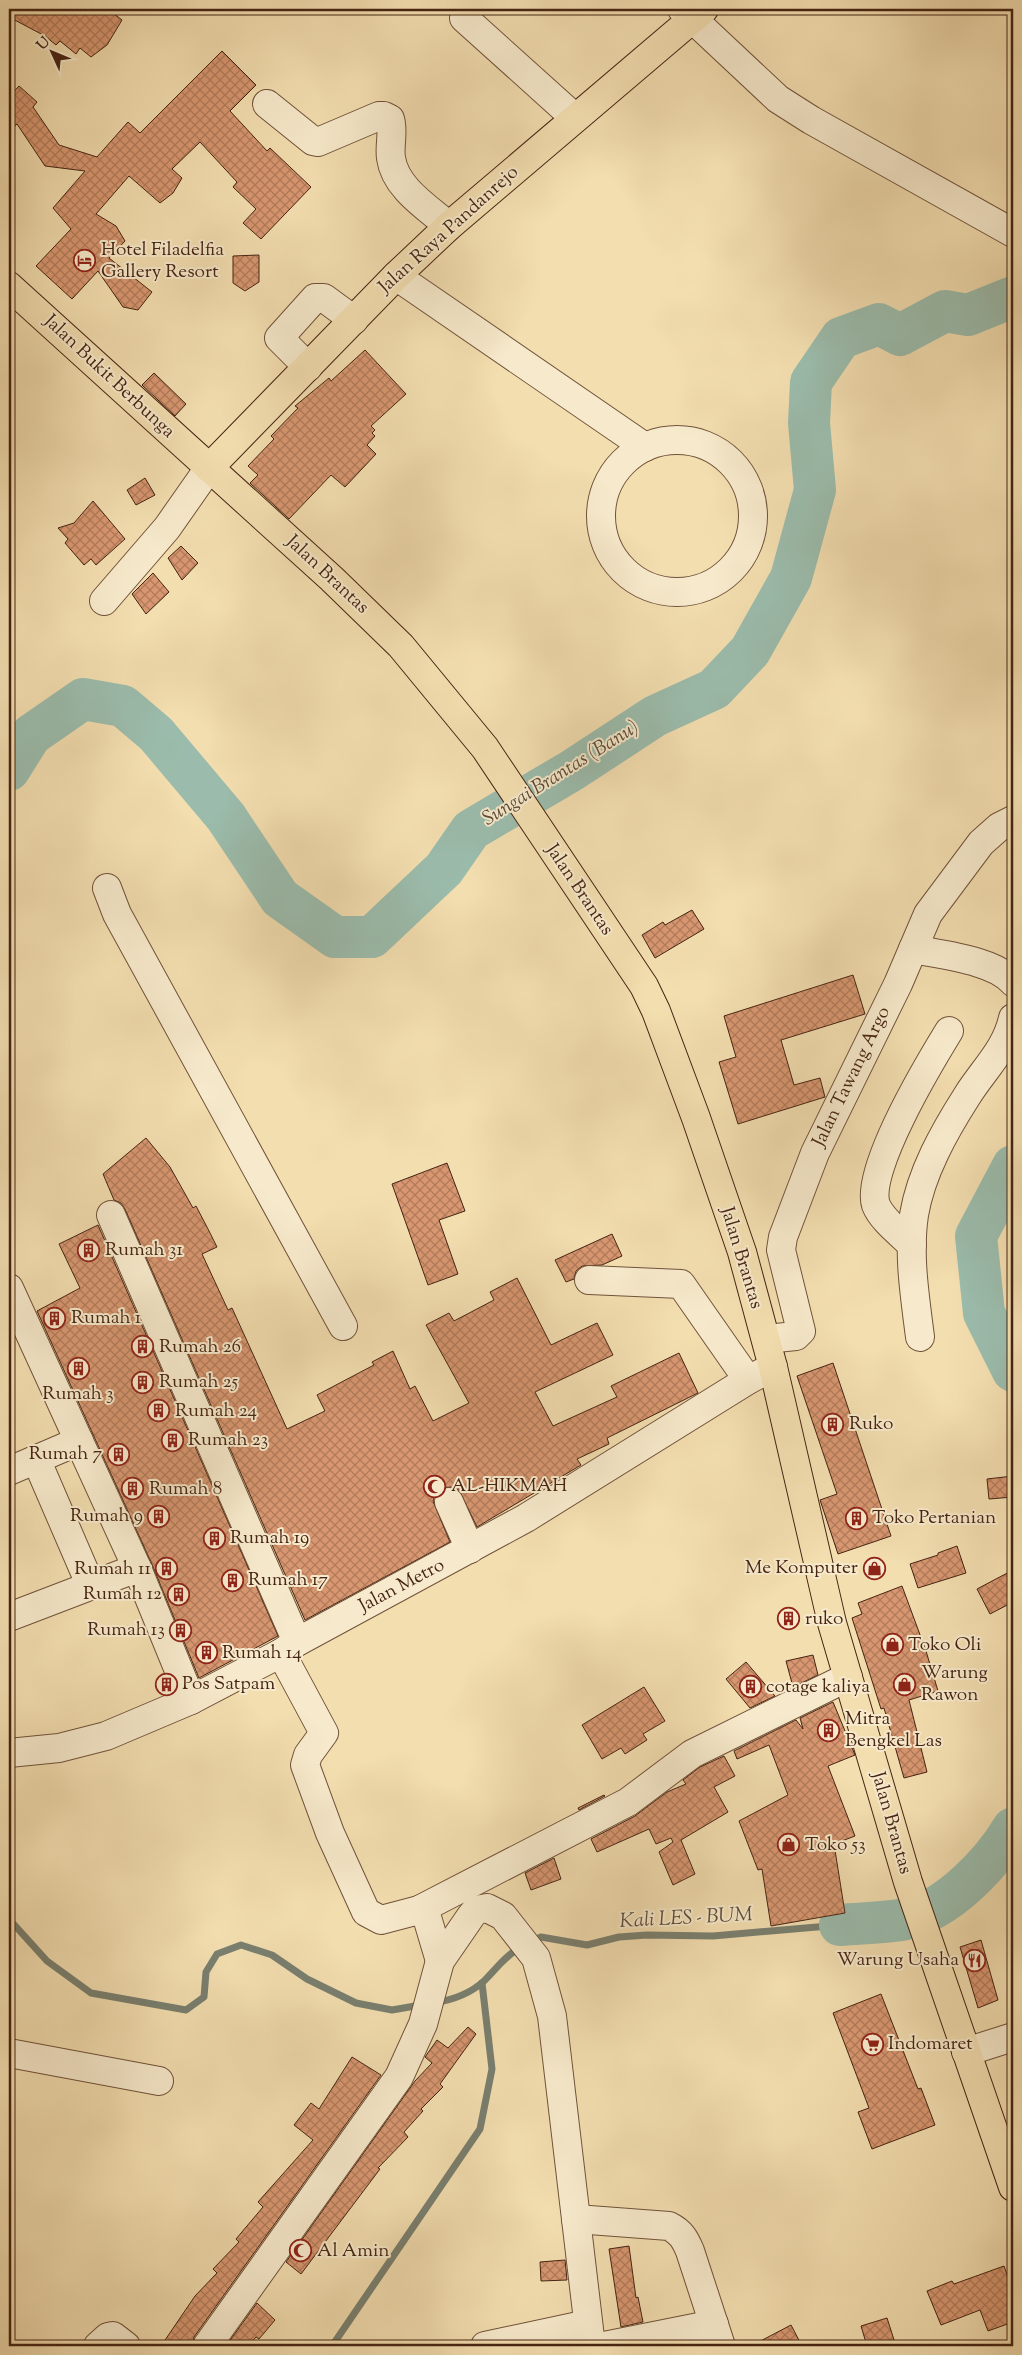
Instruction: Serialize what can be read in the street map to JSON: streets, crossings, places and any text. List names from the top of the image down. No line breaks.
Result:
{"streets":{"main road":["Jalan Raya Pandanrejo","Jalan Bukit Berbunga","Jalan Brantas"],"street":["Jalan Tawang Argo","Jalan Metro"]},"crossings":[["Jalan Raya Pandanrejo","Jalan Bukit Berbunga"],["Jalan Raya Pandanrejo","Jalan Brantas"],["Jalan Bukit Berbunga","Jalan Brantas"],["Jalan Brantas","Jalan Tawang Argo"],["Jalan Brantas","Jalan Metro"]],"water":["Sungai Brantas (Banu)","Kali LES - BUM"],"places":{"hotel":["Hotel Filadelfia Gallery Resort"],"building":["Rumah 31","Rumah 1","Rumah 26","Rumah 3","Rumah 25","Rumah 24","Ruko","Rumah 23","Rumah 7","Rumah 8","Rumah 9","Toko Pertanian","Rumah 19","Rumah 11","Rumah 17","Rumah 12","ruko","Rumah 13","Rumah 14","Pos Satpam","cotage kaliya","Mitra Bengkel Las"],"mosque":["AL-HIKMAH","Al Amin"],"shop":["Me Komputer","Toko Oli","Warung Rawon","Toko 53"],"restaurant":["Warung Usaha"],"supermarket":["Indomaret"]},"north":"top left"}
